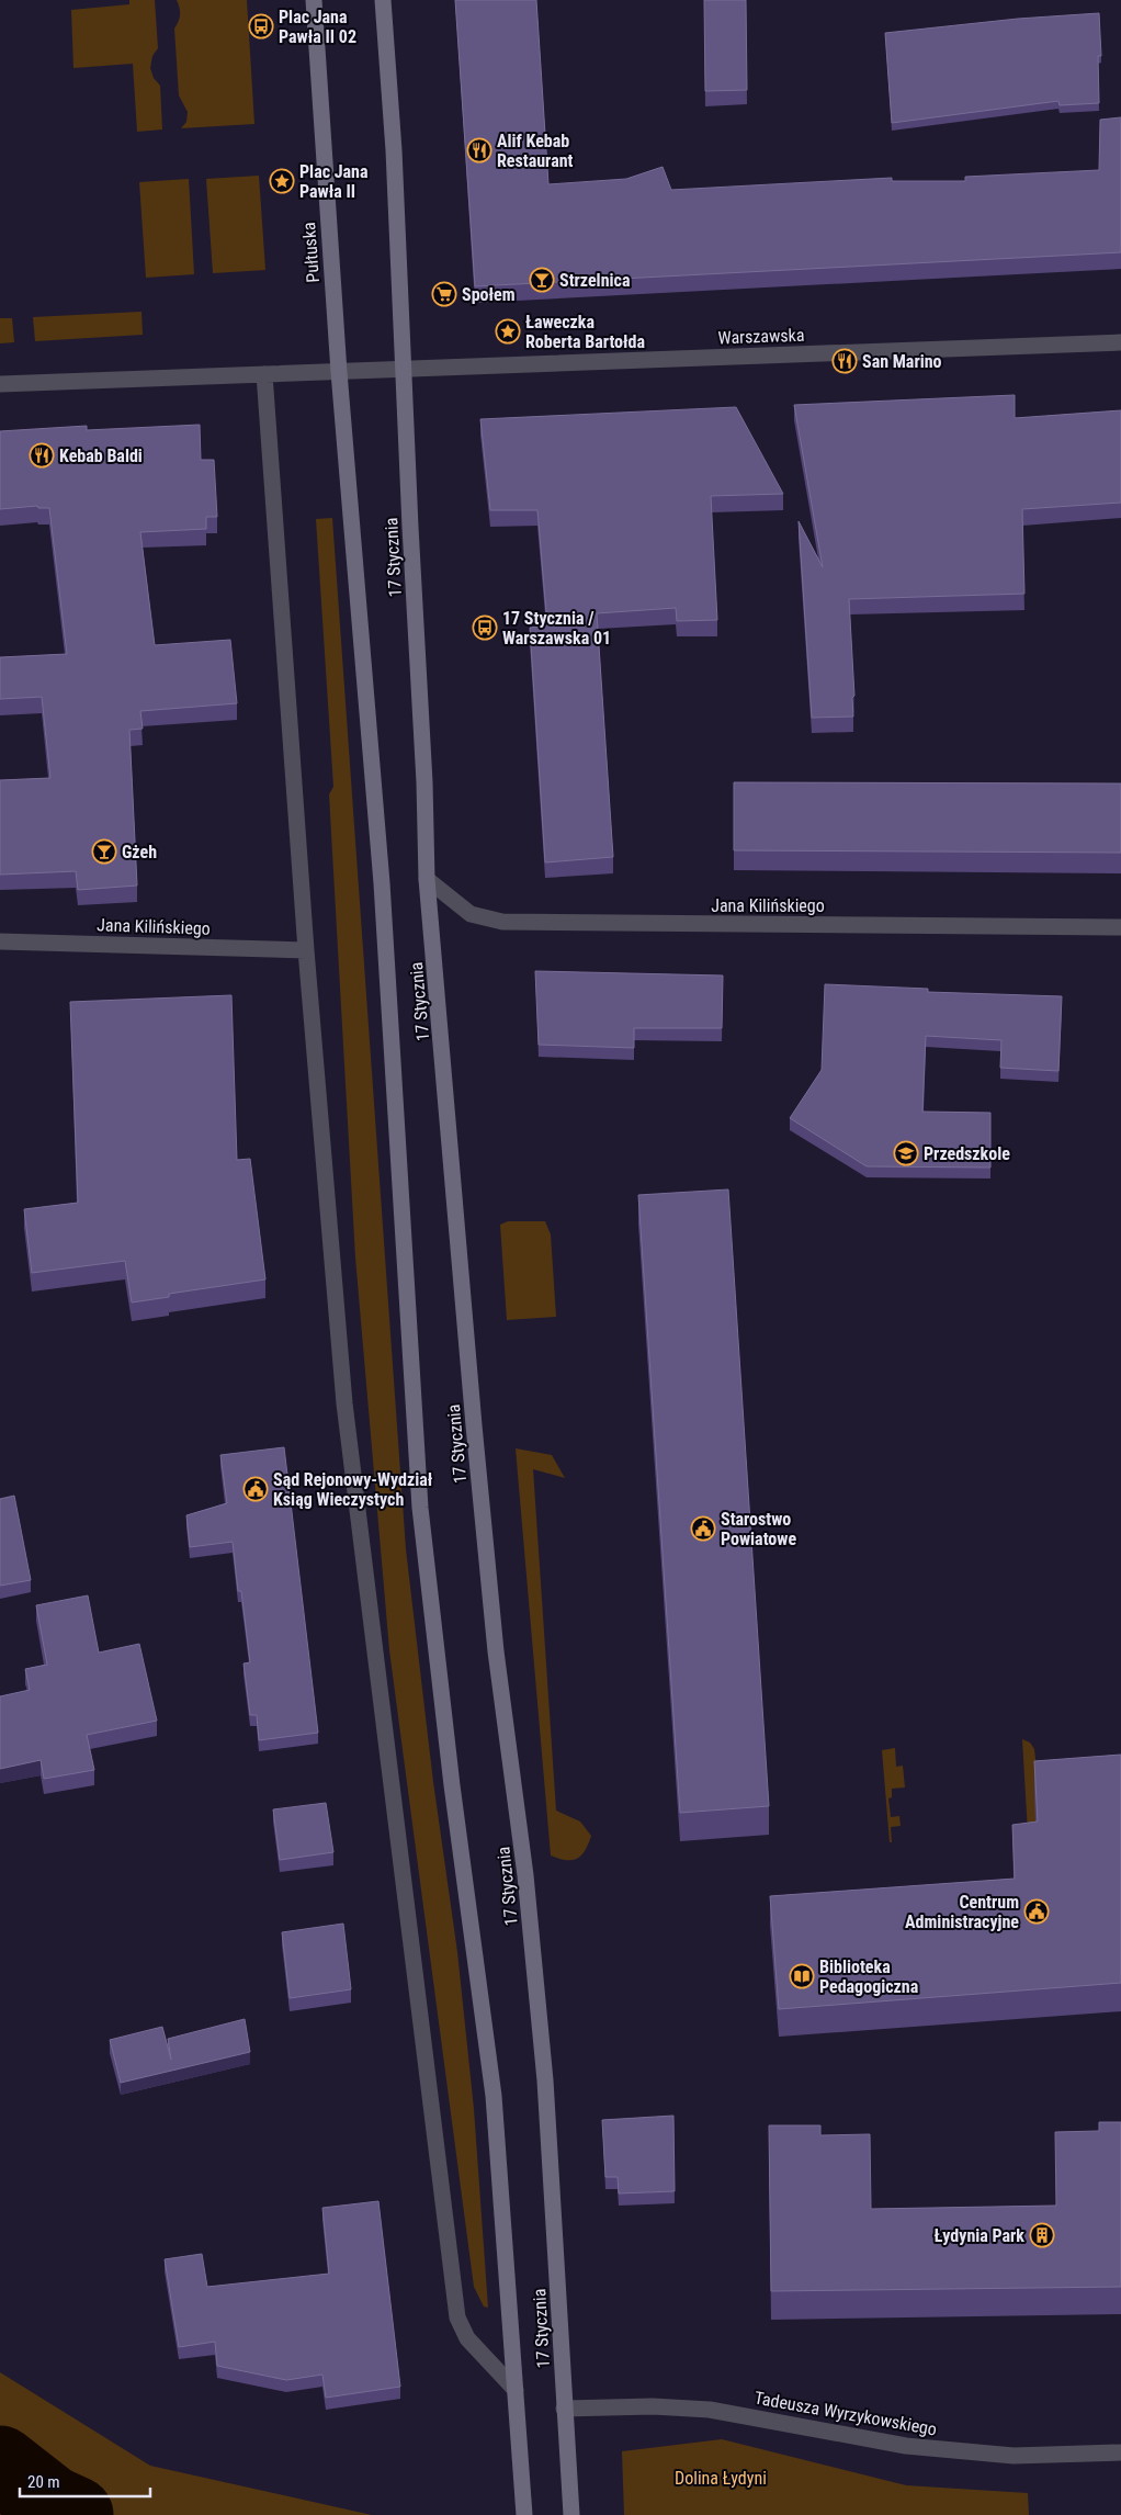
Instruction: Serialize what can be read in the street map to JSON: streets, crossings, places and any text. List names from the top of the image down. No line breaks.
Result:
{"streets":{"main road":["Pułtuska","17 Stycznia"],"street":["Warszawska","Jana Kilińskiego","Tadeusza Wyrzykowskiego"]},"crossings":[["Pułtuska","17 Stycznia"],["Warszawska","17 Stycznia"],["17 Stycznia","Jana Kilińskiego"],["17 Stycznia","Tadeusza Wyrzykowskiego"]],"parks":["Dolina Łydyni"],"places":{"bus stop":["Plac Jana Pawła II 02","17 Stycznia / Warszawska 01"],"restaurant":["Alif Kebab Restaurant","San Marino","Kebab Baldi"],"place":["Plac Jana Pawła II","Ławeczka Roberta Bartołda"],"bar":["Strzelnica","Gżeh"],"supermarket":["Społem"],"school or university":["Przedszkole"],"public building":["Sąd Rejonowy-Wydział Ksiąg Wieczystych","Starostwo Powiatowe","Centrum Administracyjne"],"library":["Biblioteka Pedagogiczna"],"building":["Łydynia Park"]},"scale_bar":"20 m"}
